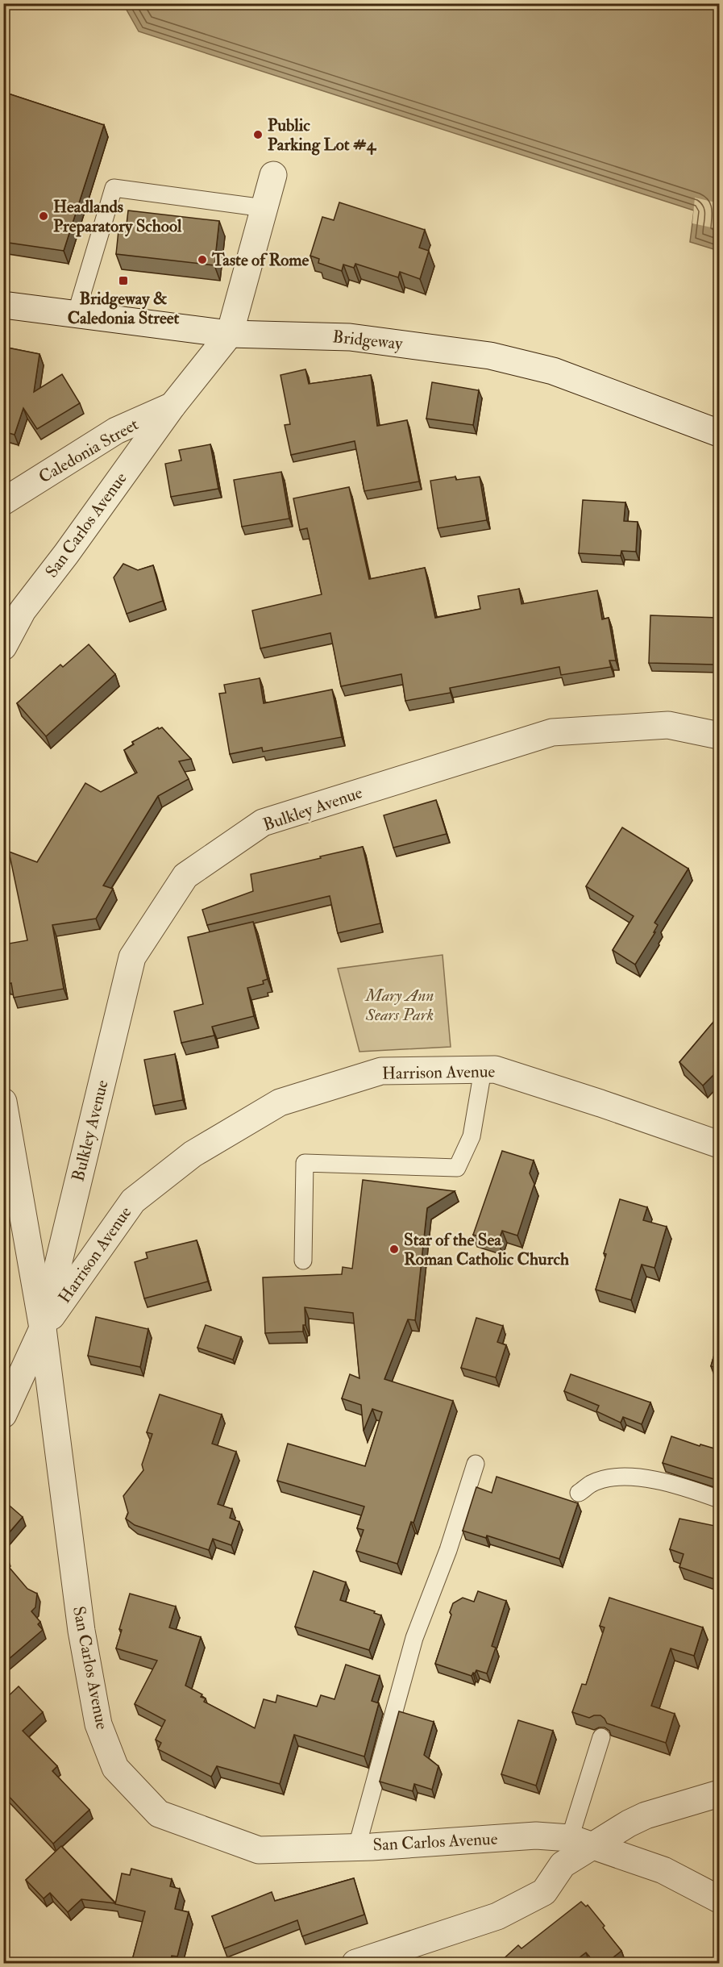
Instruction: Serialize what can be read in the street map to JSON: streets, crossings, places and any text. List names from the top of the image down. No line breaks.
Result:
{"streets":{"street":["Bridgeway","Caledonia Street","San Carlos Avenue","Bulkley Avenue","Harrison Avenue"]},"crossings":[["Bridgeway","Caledonia Street"],["Caledonia Street","San Carlos Avenue"],["San Carlos Avenue","Bulkley Avenue"],["San Carlos Avenue","Harrison Avenue"],["Bulkley Avenue","Harrison Avenue"]],"parks":["Mary Ann Sears Park"],"places":{"other":["Public Parking Lot #4","Headlands Preparatory School","Taste of Rome","Star of the Sea Roman Catholic Church"],"transit":["Bridgeway & Caledonia Street"]}}
